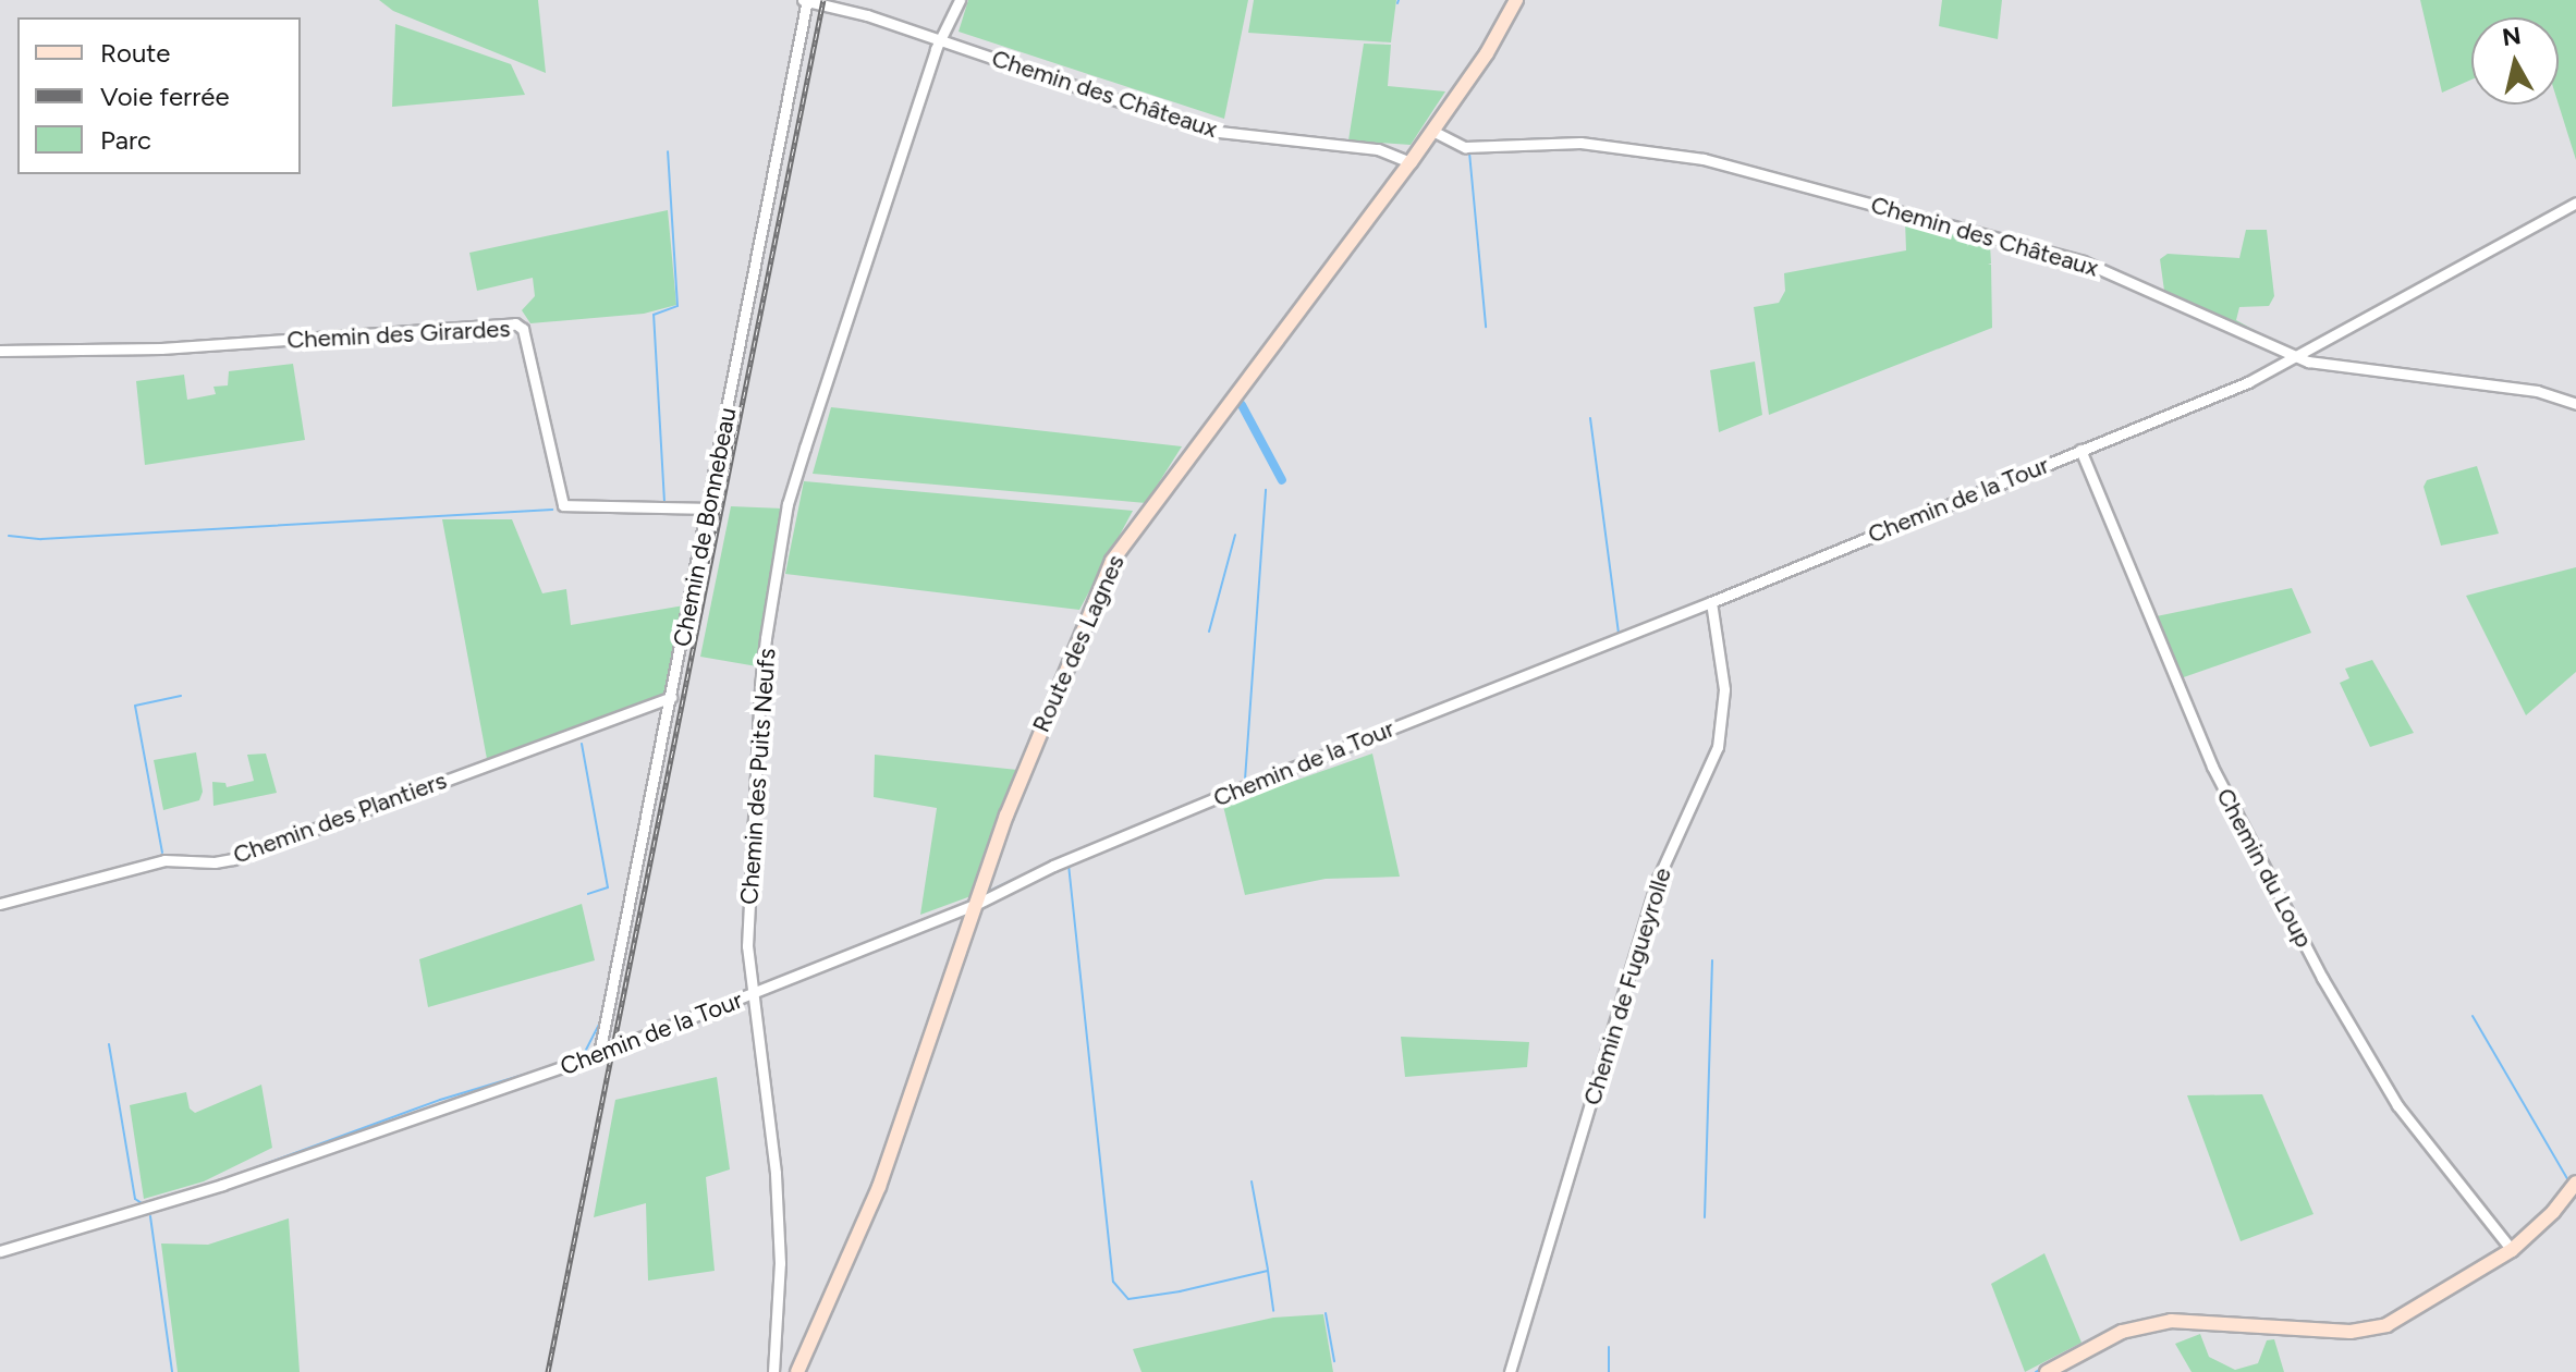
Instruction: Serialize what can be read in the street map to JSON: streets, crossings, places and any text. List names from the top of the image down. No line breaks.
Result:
{"streets":{"street":["Chemin des Châteaux","Chemin des Girardes","Chemin de la Tour","Chemin de Bonnebeau","Route des Lagnes","Chemin des Puits Neufs","Chemin des Plantiers","Chemin du Loup","Chemin de Fugueyrolle"]},"crossings":[["Chemin des Châteaux","Chemin de la Tour"],["Chemin des Châteaux","Chemin de Bonnebeau"],["Chemin des Châteaux","Route des Lagnes"],["Chemin des Châteaux","Chemin des Puits Neufs"],["Chemin des Girardes","Chemin de Bonnebeau"],["Chemin de la Tour","Chemin de Bonnebeau"],["Chemin de la Tour","Route des Lagnes"],["Chemin de la Tour","Chemin des Puits Neufs"],["Chemin de la Tour","Chemin du Loup"],["Chemin de la Tour","Chemin de Fugueyrolle"],["Chemin de Bonnebeau","Chemin des Plantiers"]],"legend":["Route","Voie ferrée","Parc"],"north":"top"}
